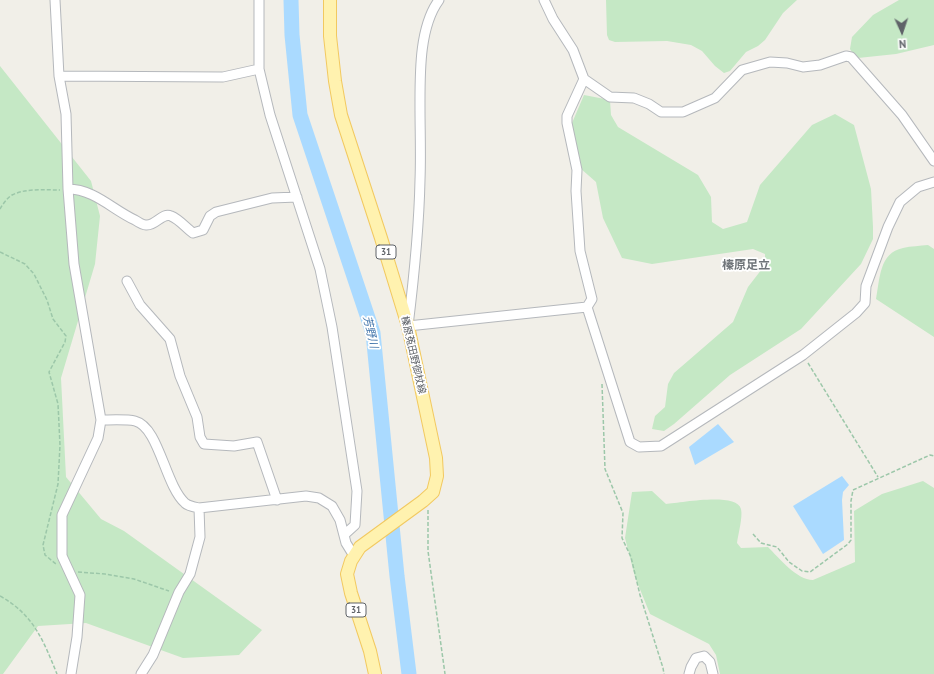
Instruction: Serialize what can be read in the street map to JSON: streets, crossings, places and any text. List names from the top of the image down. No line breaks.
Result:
{"streets":{"main road":["31","榛原菟田野御杖線"]},"crossings":[["31","榛原菟田野御杖線"]],"districts":["榛原足立"],"water":["芳野川"],"north":"bottom"}
